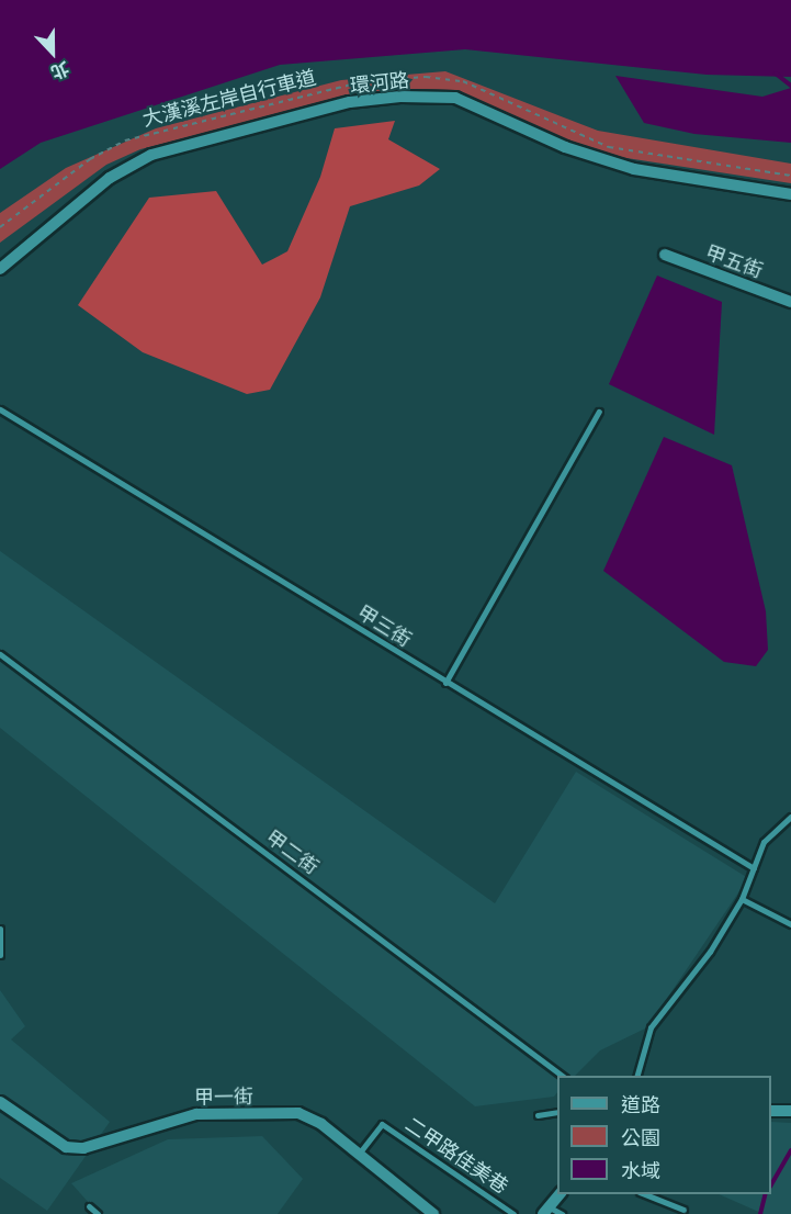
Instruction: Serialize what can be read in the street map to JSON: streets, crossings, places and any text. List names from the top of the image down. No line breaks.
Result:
{"streets":{"street":["環河路","甲五街","甲一街"],"lane":["甲三街","甲二街","二甲路佳美巷"],"path":["大漢溪左岸自行車道"]},"crossings":[["甲一街","二甲路佳美巷"]],"legend":["道路","公園","水域"],"north":"bottom"}
